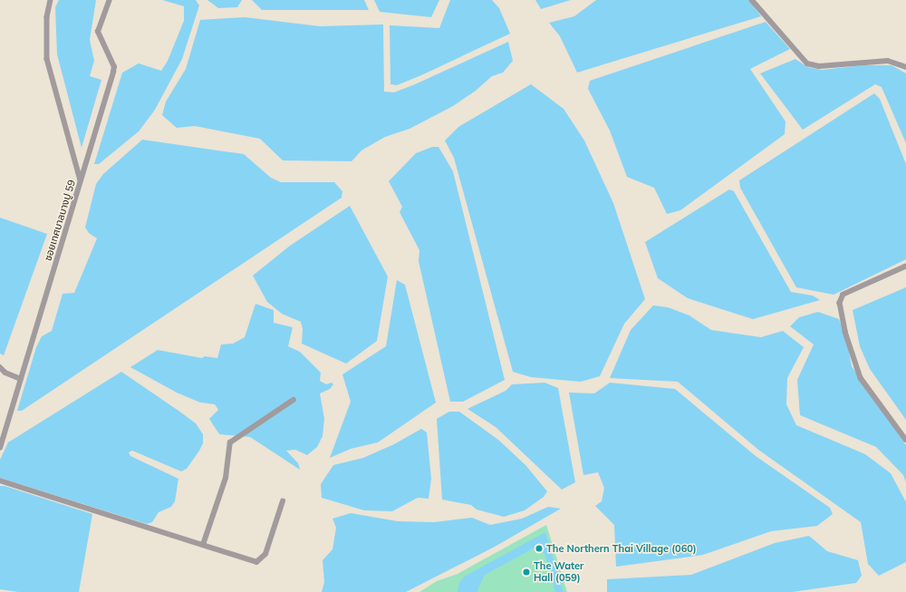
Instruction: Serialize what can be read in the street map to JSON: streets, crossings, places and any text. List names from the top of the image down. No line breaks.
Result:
{"streets":{"street":["ซอยเทศบาลบางปู 59"]},"places":["The Northern Thai Village (060)","The Water Hall (059)"]}
